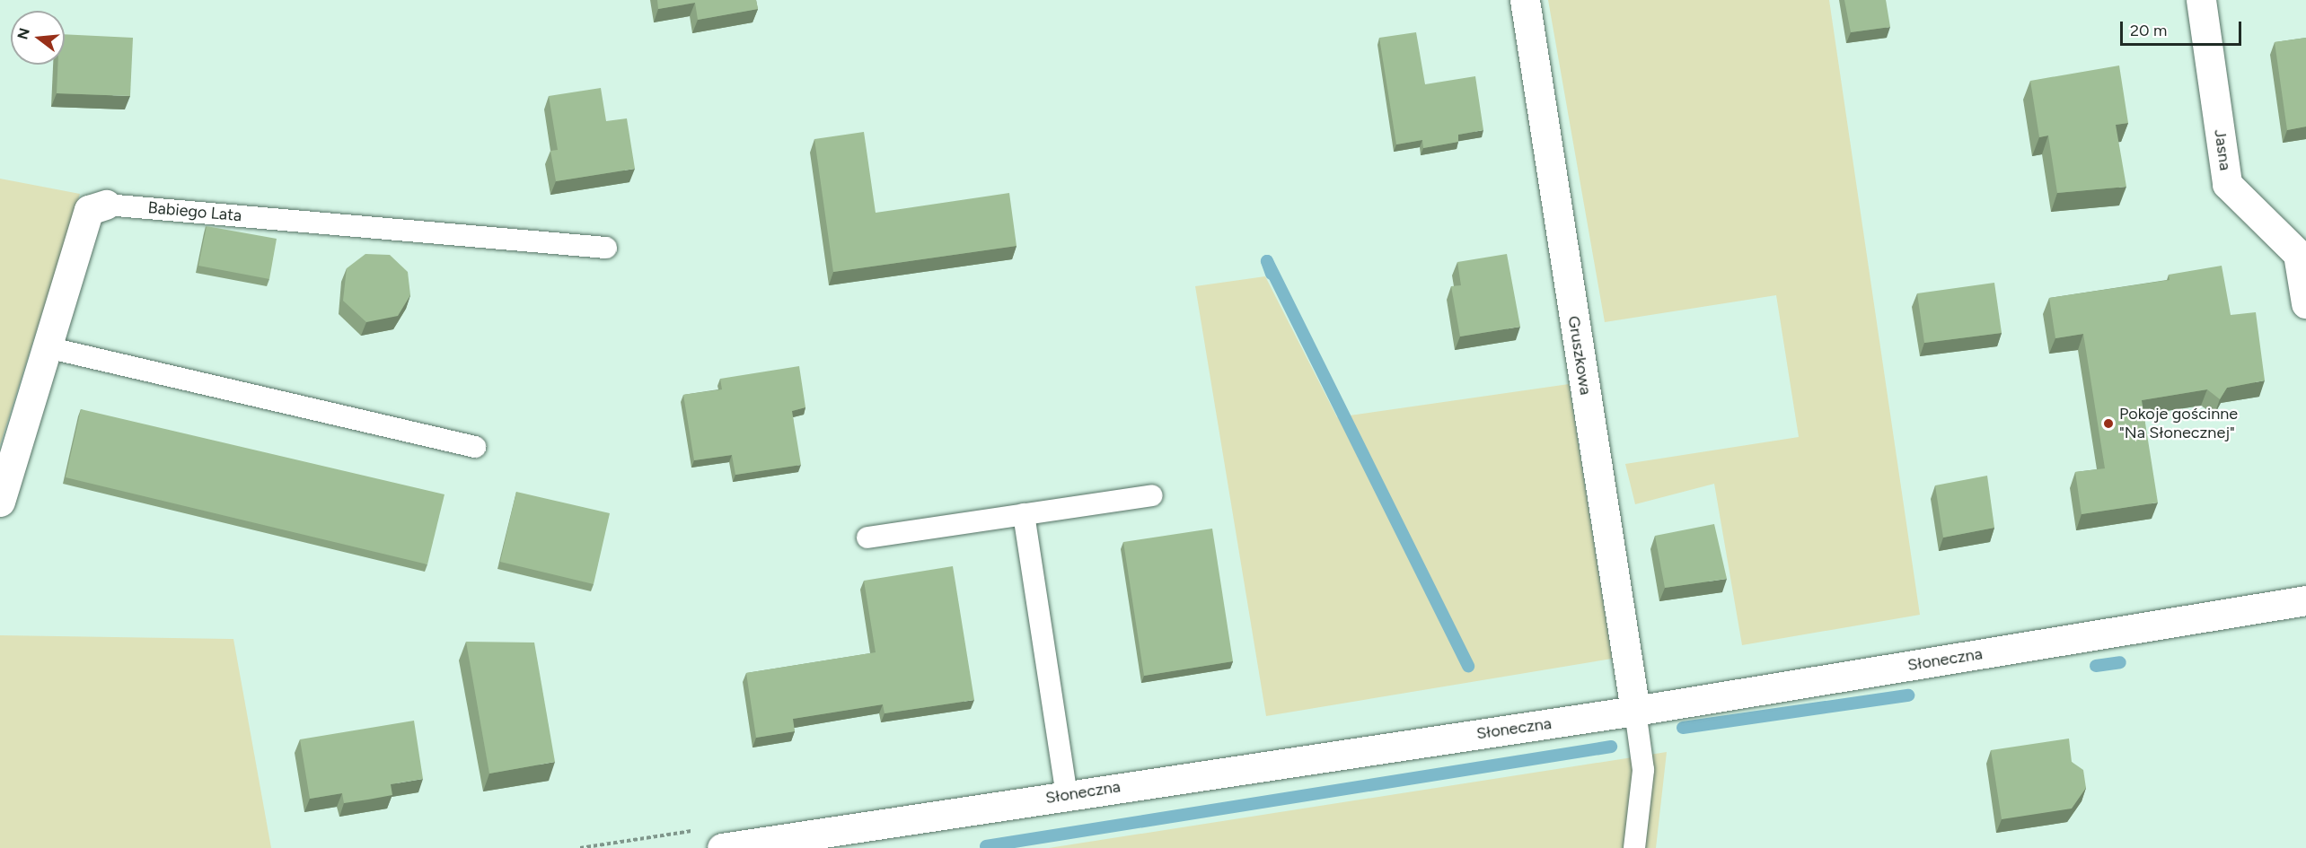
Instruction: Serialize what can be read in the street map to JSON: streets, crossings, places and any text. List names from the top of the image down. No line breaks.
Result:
{"streets":{"street":["Jasna","Babiego Lata","Gruszkowa","Słoneczna"]},"crossings":[["Gruszkowa","Słoneczna"]],"places":["Pokoje gościnne \"Na Słonecznej\""],"scale_bar":"20 m","north":"left"}
